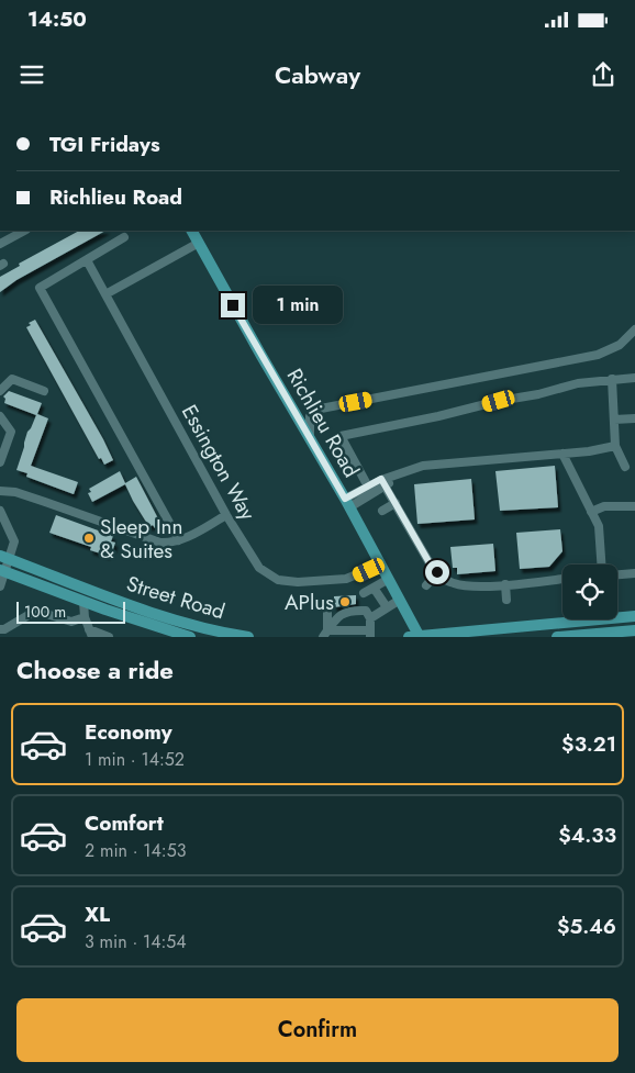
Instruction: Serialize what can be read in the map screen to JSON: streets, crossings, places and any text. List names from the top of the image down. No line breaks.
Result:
{"streets":{"main road":["Richlieu Road","Street Road"],"street":["Essington Way"]},"crossings":[["Richlieu Road","Essington Way"]],"places":["Sleep Inn & Suites","APlus"],"scale_bar":"100 m","page":{"status":"14:50","header":"Cabway","banner":["TGI Fridays","Richlieu Road"],"bubble":"1 min","scale":"100 m","heading":"Choose a ride","list":[{"name":"Economy","note":"1 min · 14:52","value":"$3.21"},{"name":"Comfort","note":"2 min · 14:53","value":"$4.33"},{"name":"XL","note":"3 min · 14:54","value":"$5.46"}],"buttons":"Confirm"}}
